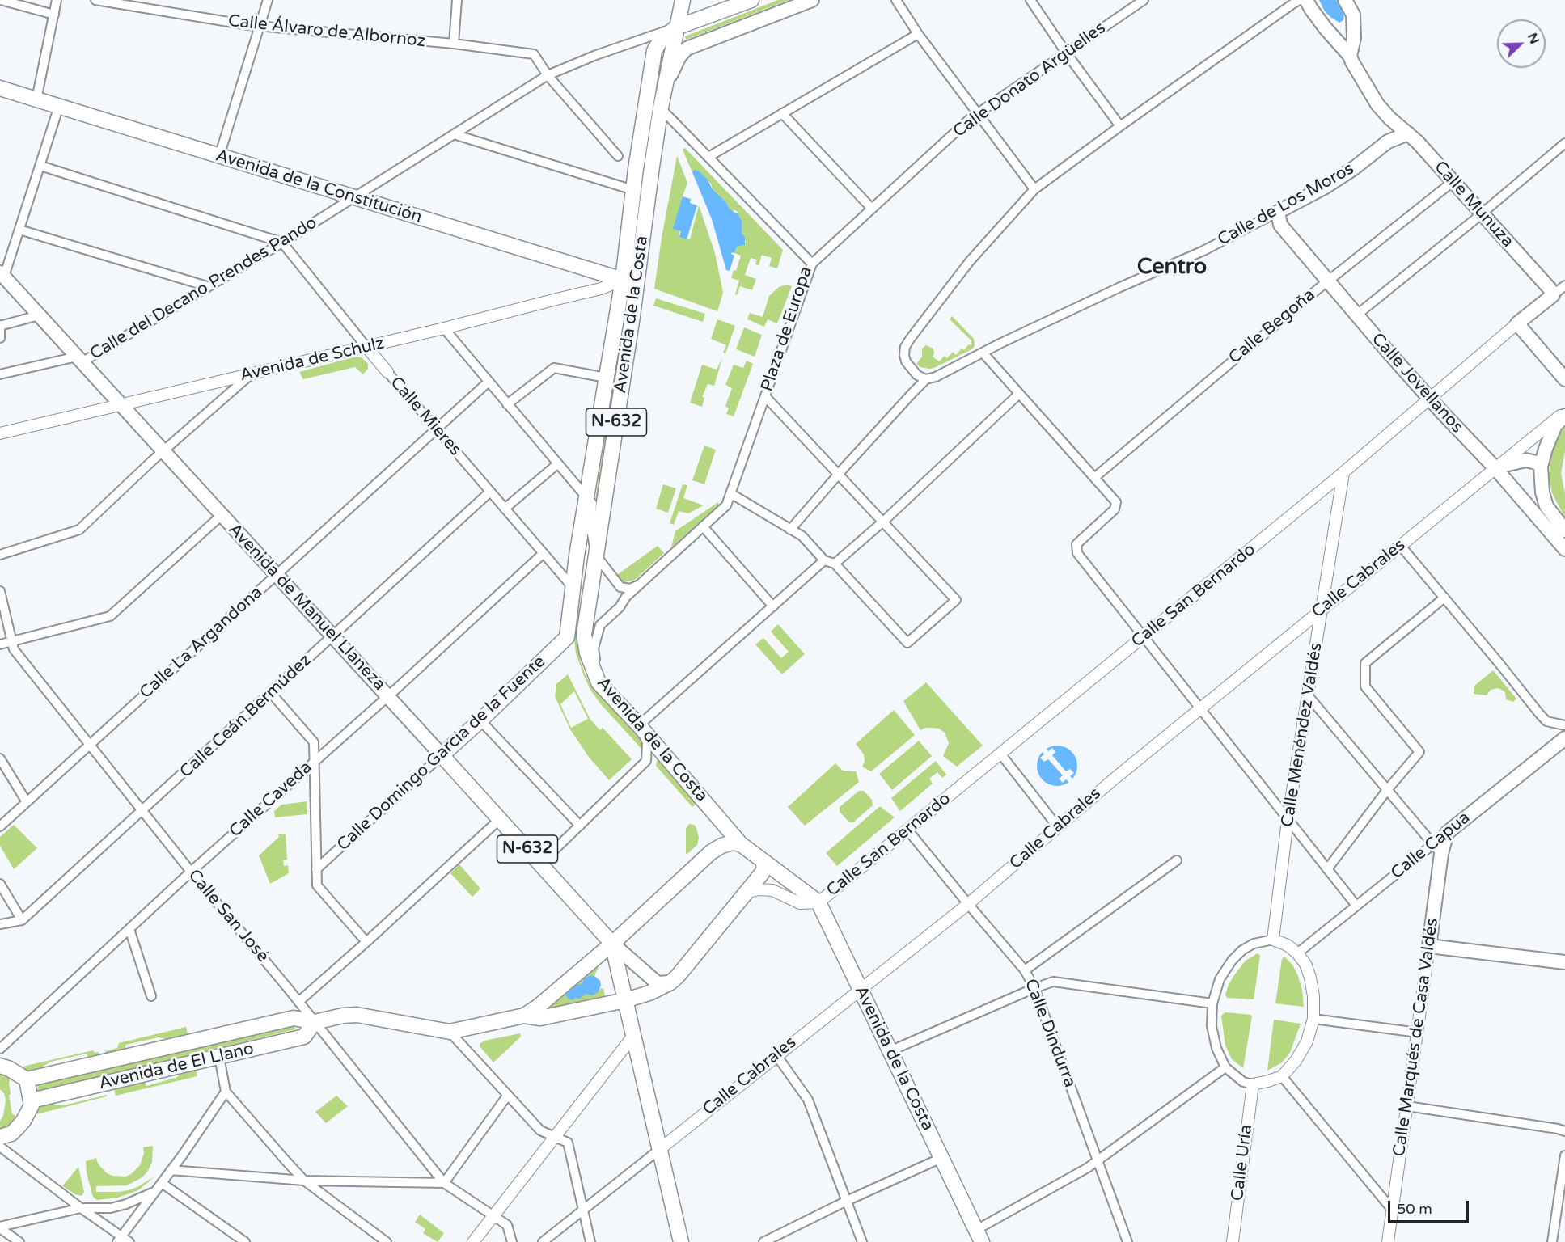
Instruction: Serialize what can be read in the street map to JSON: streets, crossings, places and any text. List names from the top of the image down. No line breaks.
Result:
{"streets":{"main road":["Avenida de la Constitución","Calle de Los Moros","Calle Munuza","Avenida de la Costa","Calle Jovellanos","N-632","Calle San Bernardo","Avenida de Manuel Llaneza","Calle Domingo García de la Fuente","Calle Capua","Calle Marqués de Casa Valdés","Avenida de El Llano"],"street":["Calle Álvaro de Albornoz","Calle Donato Argüelles","Calle del Decano Prendes Pando","Calle Begoña","Plaza de Europa","Avenida de Schulz","Calle Mieres","Calle Cabrales","Calle La Argandona","Calle Ceán Bermúdez","Calle Menéndez Valdés","Calle Caveda","Calle San José","Calle Dindurra","Calle Uría"]},"crossings":[["Calle Álvaro de Albornoz","Calle del Decano Prendes Pando"],["Calle Donato Argüelles","Plaza de Europa"],["Avenida de la Constitución","Calle del Decano Prendes Pando"],["Avenida de la Constitución","Avenida de la Costa"],["Avenida de la Constitución","Avenida de Schulz"],["Calle de Los Moros","Calle Munuza"],["Calle de Los Moros","Calle Jovellanos"],["Calle Munuza","Calle Begoña"],["Calle Munuza","Calle San Bernardo"],["Calle del Decano Prendes Pando","Avenida de la Costa"],["Calle del Decano Prendes Pando","Calle Mieres"],["Calle del Decano Prendes Pando","Avenida de Manuel Llaneza"],["Avenida de la Costa","Plaza de Europa"],["Avenida de la Costa","Avenida de Schulz"],["Avenida de la Costa","Calle Mieres"],["Avenida de la Costa","Calle Cabrales"],["Avenida de la Costa","Calle San Bernardo"],["Avenida de la Costa","Calle Domingo García de la Fuente"],["Avenida de la Costa","Avenida de El Llano"],["Calle Begoña","Calle Jovellanos"],["Avenida de Schulz","Calle Mieres"],["Avenida de Schulz","Avenida de Manuel Llaneza"],["Calle Jovellanos","Calle Cabrales"],["Calle Jovellanos","Calle San Bernardo"],["Calle Mieres","Calle La Argandona"],["Calle Mieres","Calle Ceán Bermúdez"],["Calle Mieres","Calle Caveda"],["N-632","Calle Cabrales"],["N-632","Avenida de Manuel Llaneza"],["Calle Cabrales","Calle Menéndez Valdés"],["Calle Cabrales","Calle Dindurra"],["Calle San Bernardo","Calle Menéndez Valdés"],["Calle San Bernardo","Calle Dindurra"],["Avenida de Manuel Llaneza","Calle La Argandona"],["Avenida de Manuel Llaneza","Calle Ceán Bermúdez"],["Avenida de Manuel Llaneza","Calle Domingo García de la Fuente"],["Avenida de Manuel Llaneza","Calle Caveda"],["Avenida de Manuel Llaneza","Avenida de El Llano"],["Calle La Argandona","Calle San José"],["Calle Ceán Bermúdez","Calle San José"],["Calle Menéndez Valdés","Calle Capua"],["Calle Menéndez Valdés","Calle Uría"],["Calle Caveda","Calle San José"],["Calle Capua","Calle Marqués de Casa Valdés"],["Calle Capua","Calle Uría"],["Calle San José","Avenida de El Llano"]],"districts":["Centro"],"scale_bar":"50 m","north":"top right"}
